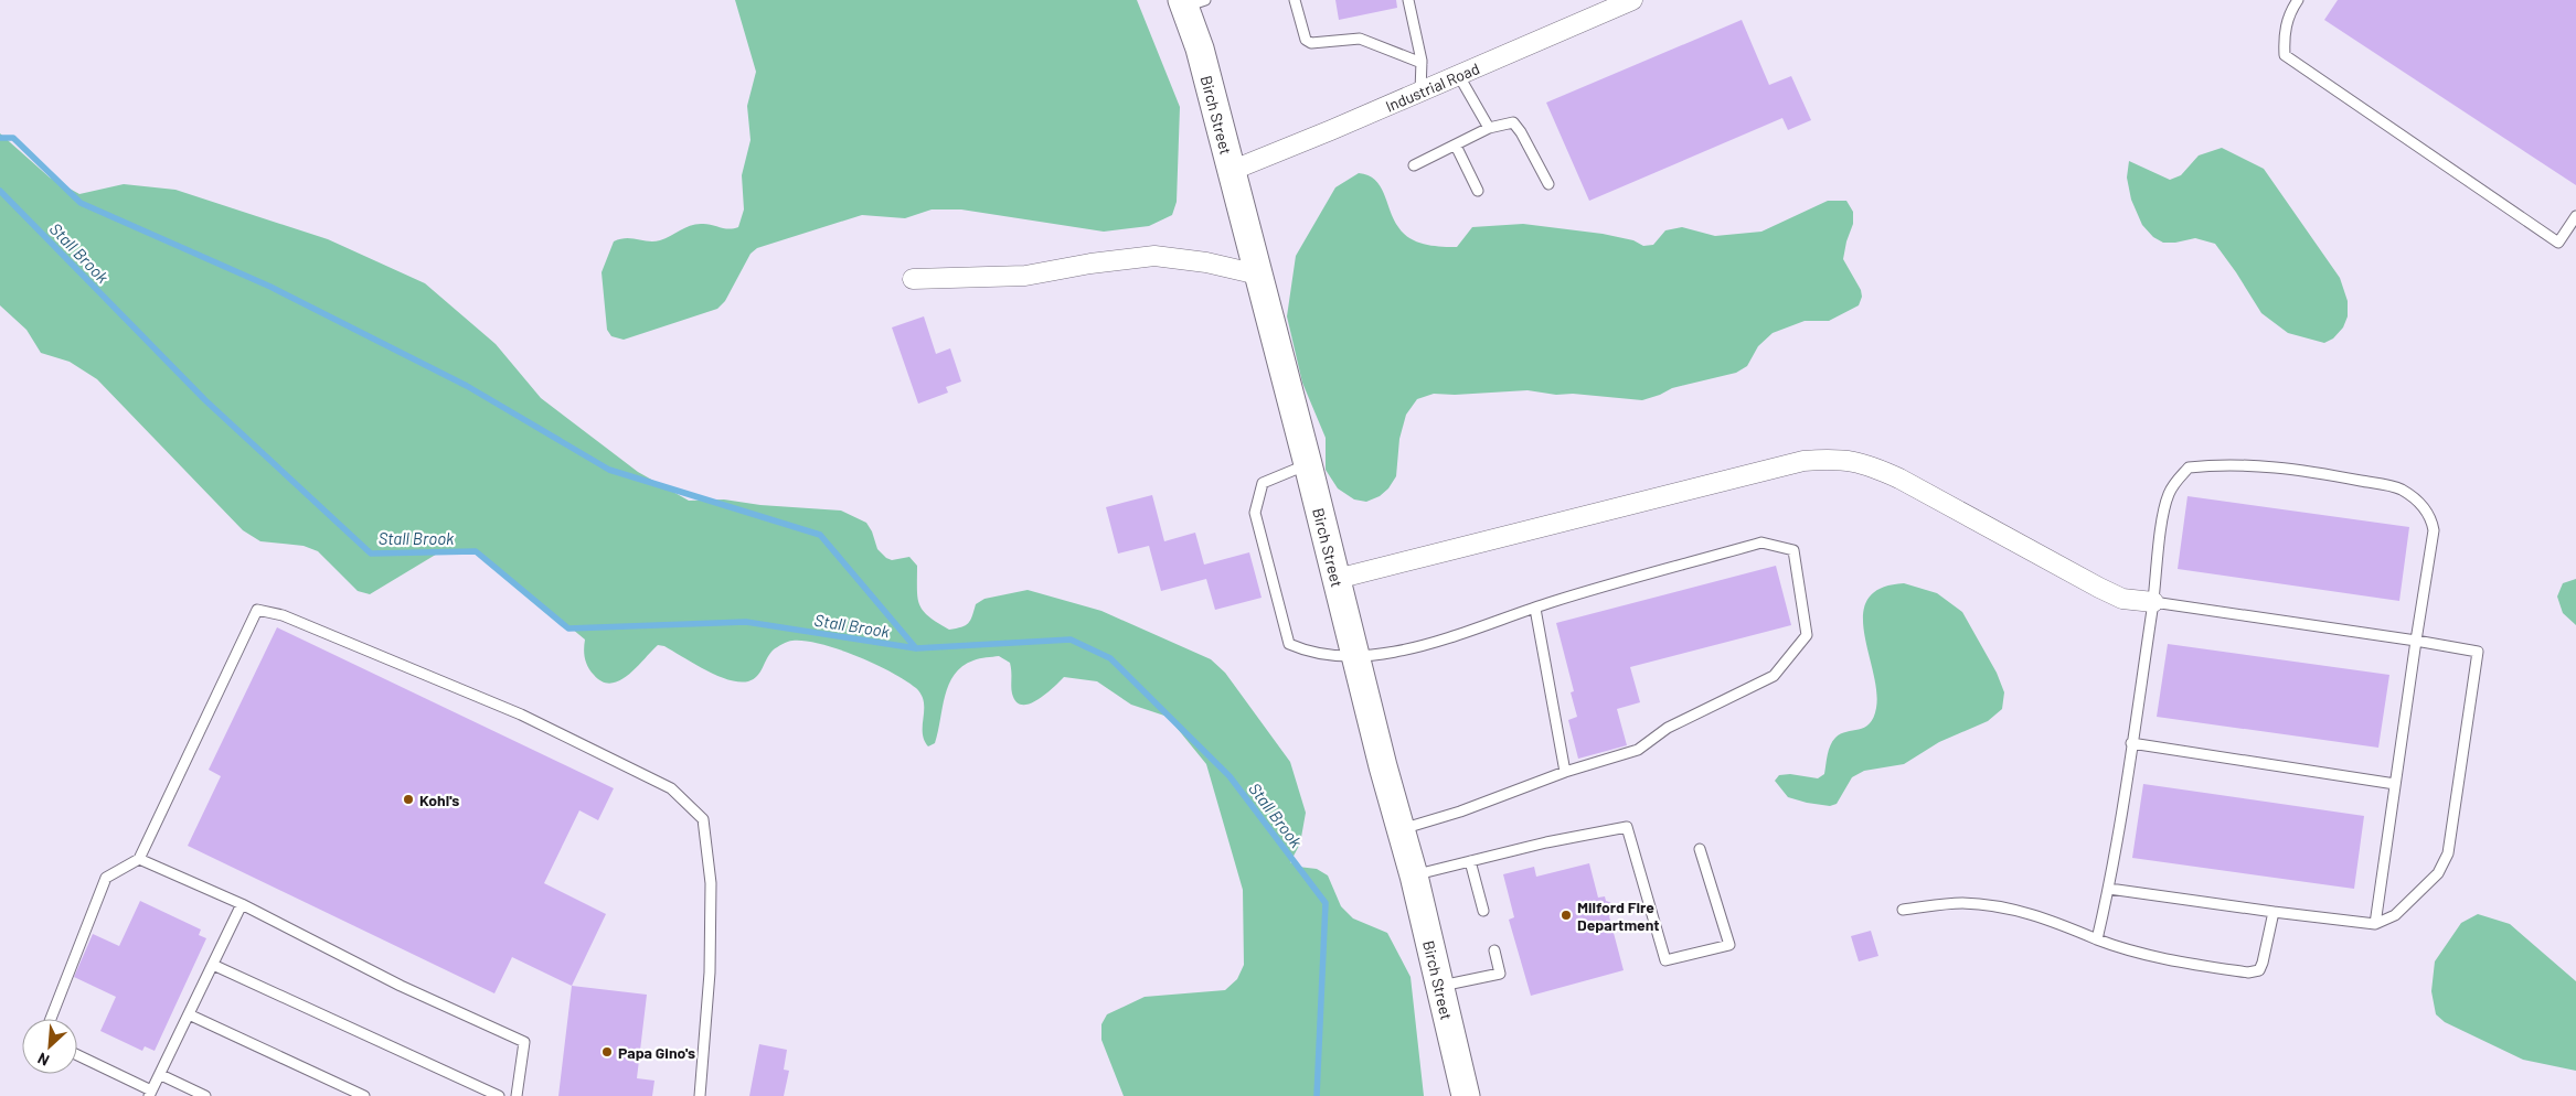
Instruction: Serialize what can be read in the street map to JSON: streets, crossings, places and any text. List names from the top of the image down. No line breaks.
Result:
{"streets":{"street":["Industrial Road","Birch Street"]},"crossings":[["Industrial Road","Birch Street"]],"water":["Stall Brook"],"places":["Kohl's","Milford Fire Department","Papa Gino's"],"north":"bottom left"}
